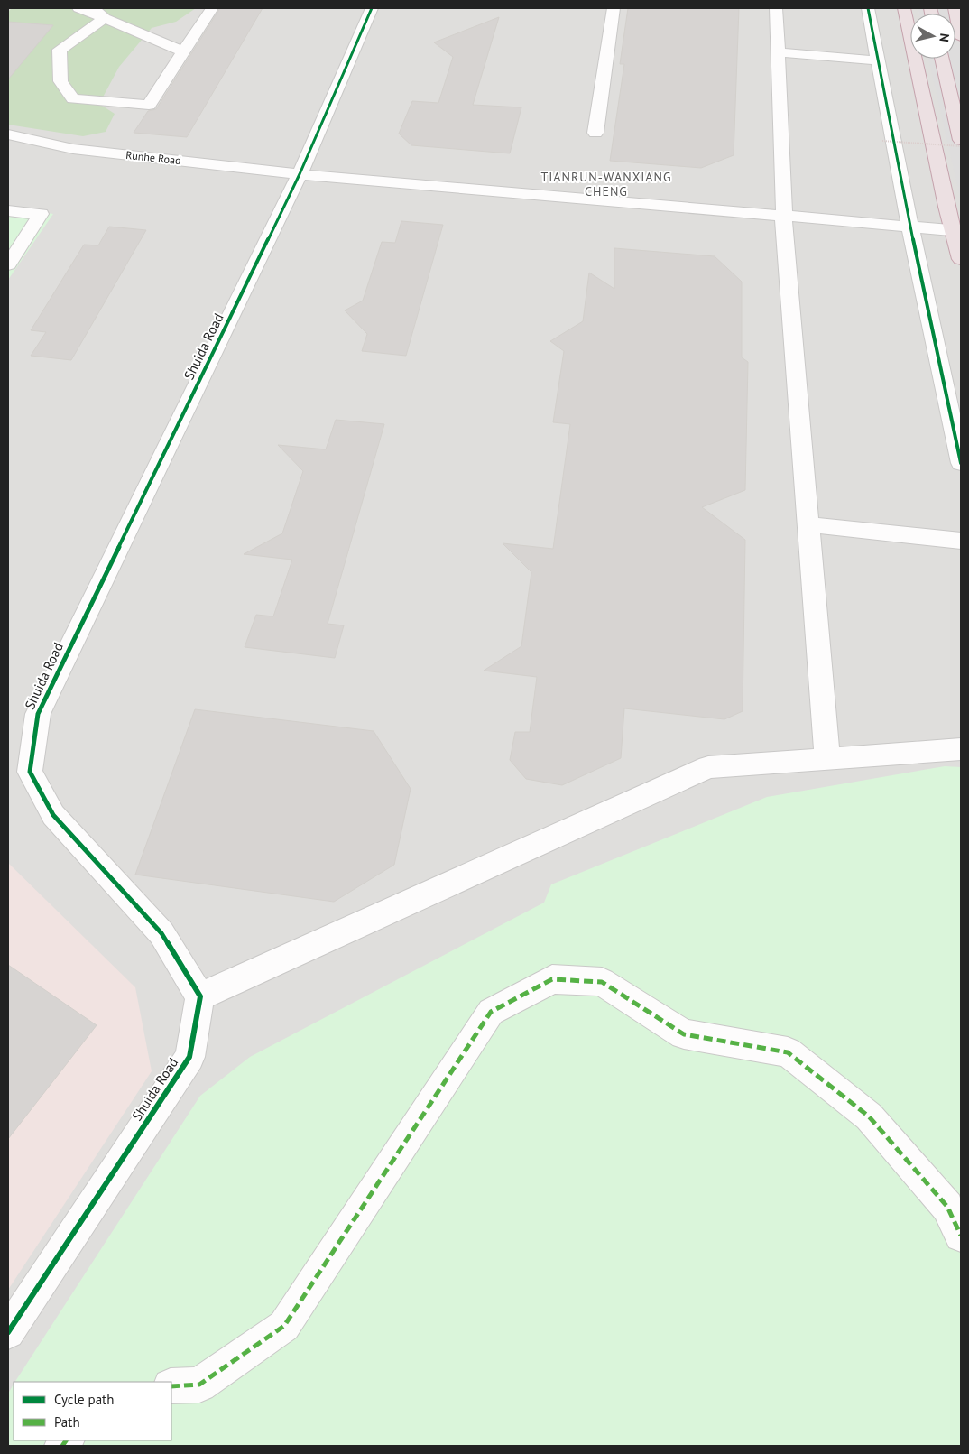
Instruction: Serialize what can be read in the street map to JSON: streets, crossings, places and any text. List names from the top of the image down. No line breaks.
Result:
{"streets":{"street":["Runhe Road","Shuida Road"]},"crossings":[["Runhe Road","Shuida Road"]],"districts":["TIANRUN-WANXIANG CHENG"],"legend":["Cycle path","Path"],"north":"right"}
